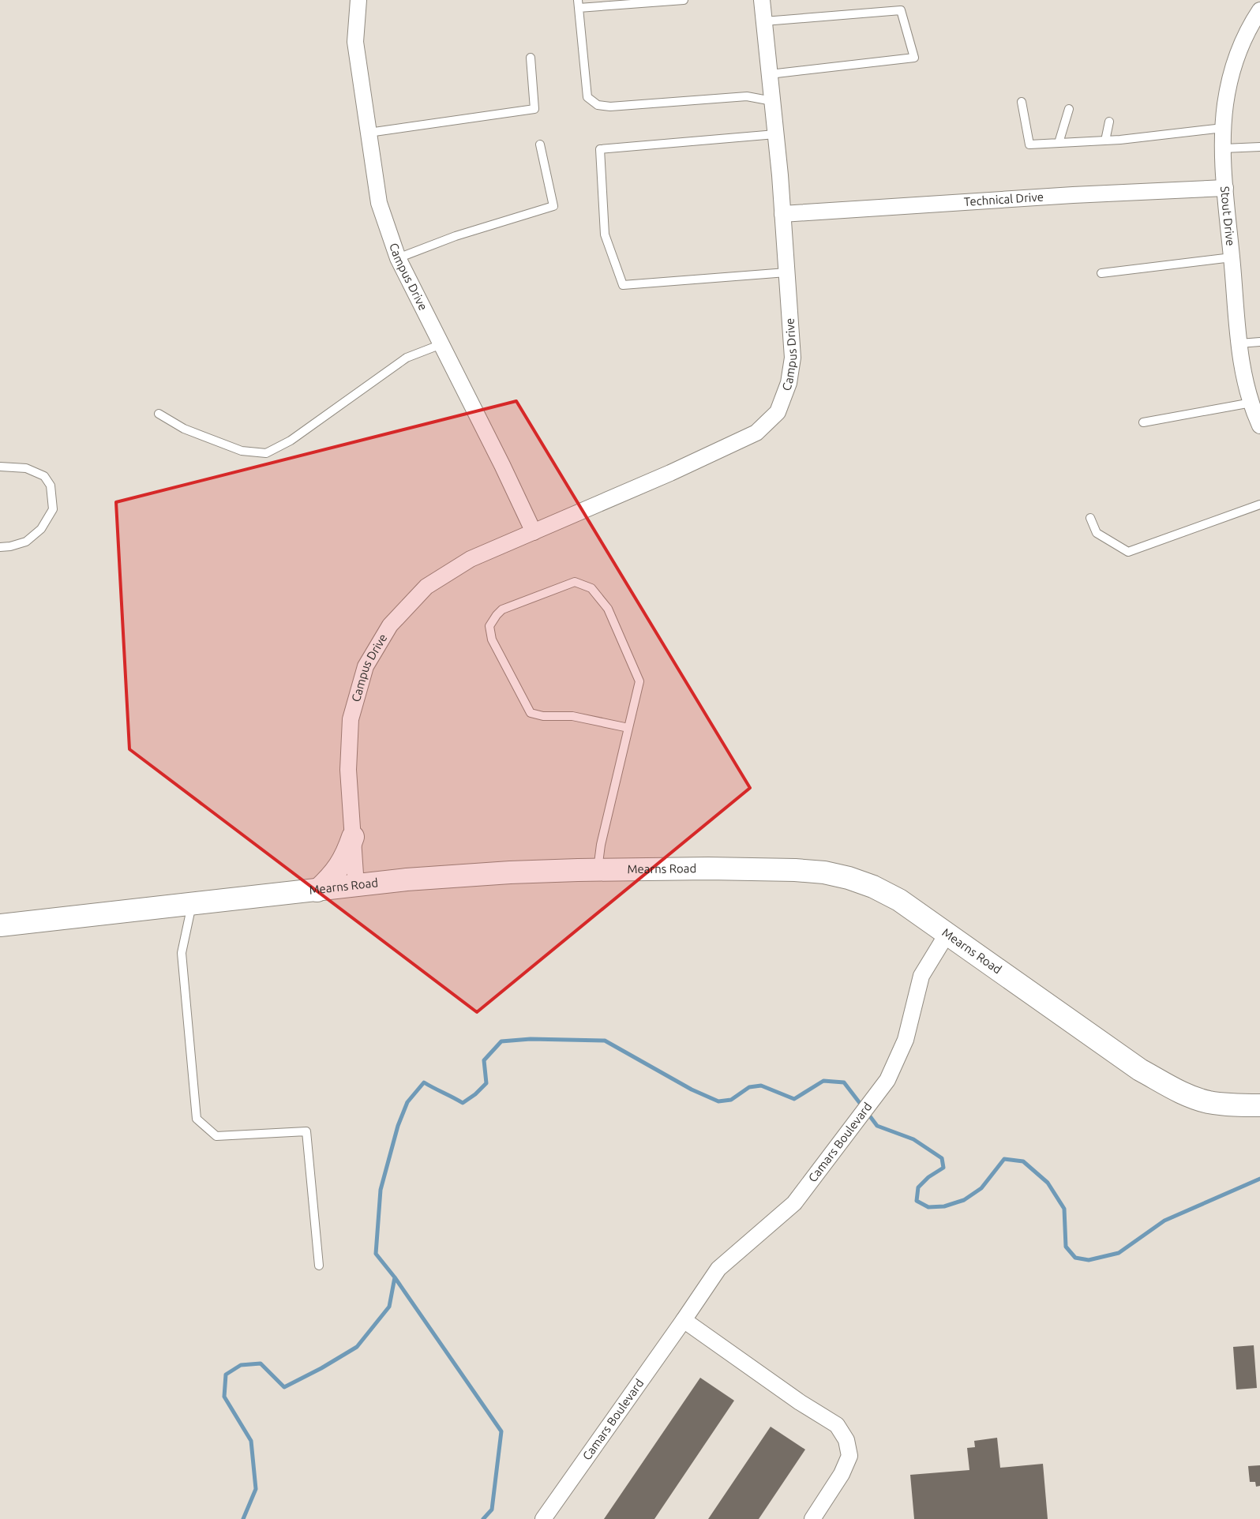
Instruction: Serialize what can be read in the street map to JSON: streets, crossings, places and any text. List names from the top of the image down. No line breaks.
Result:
{"streets":{"street":["Technical Drive","Stout Drive","Campus Drive","Mearns Road","Camars Boulevard"]},"crossings":[["Technical Drive","Stout Drive"],["Technical Drive","Campus Drive"],["Campus Drive","Mearns Road"],["Mearns Road","Camars Boulevard"]]}
